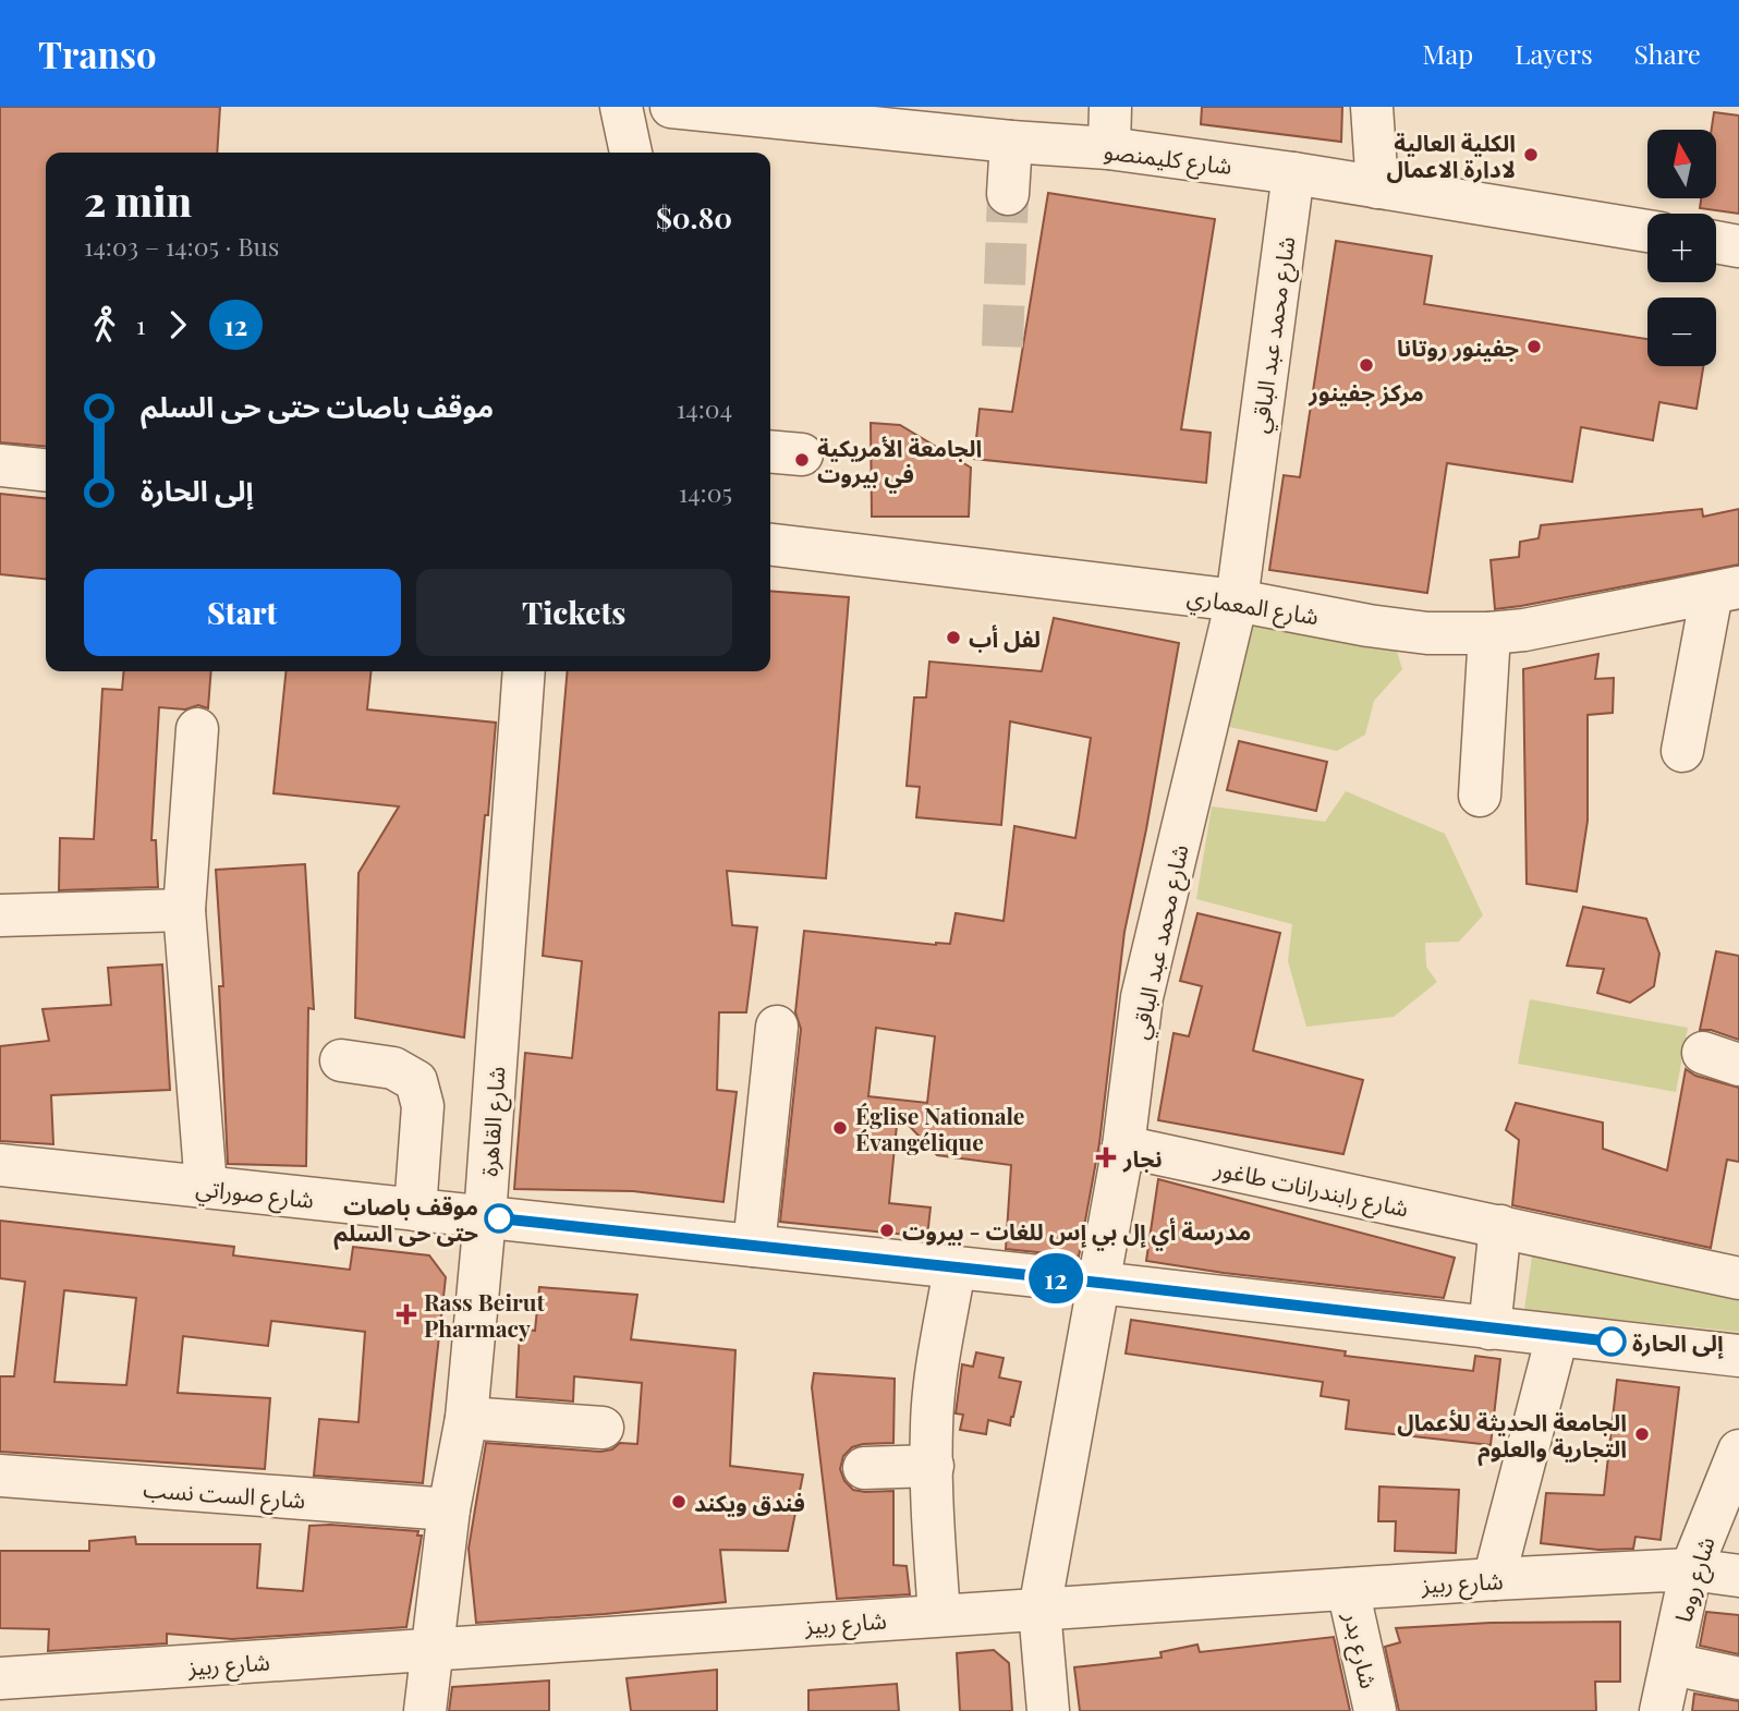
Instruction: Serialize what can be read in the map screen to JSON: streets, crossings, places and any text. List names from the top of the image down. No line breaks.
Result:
{"streets":{"street":["شارع كليمنصو","شارع محمد عبد الباقي","شارع المعماري","شارع القاهرة","شارع رابندرانات طاغور","شارع صوراتي","شارع الست نسب","شارع روما","شارع ربيز","شارع بدر"]},"crossings":[["شارع كليمنصو","شارع محمد عبد الباقي"],["شارع محمد عبد الباقي","شارع المعماري"],["شارع محمد عبد الباقي","شارع رابندرانات طاغور"],["شارع محمد عبد الباقي","شارع صوراتي"],["شارع محمد عبد الباقي","شارع ربيز"],["شارع القاهرة","شارع صوراتي"],["شارع القاهرة","شارع الست نسب"],["شارع القاهرة","شارع ربيز"],["شارع روما","شارع ربيز"],["شارع ربيز","شارع بدر"]],"places":{"other":["الكلية العالية لادارة الاعمال","جفينور روتانا","مركز جفينور","الجامعة الأمريكية في بيروت","لفل أب","Église Nationale Évangélique","موقف باصات حتی حی السلم","مدرسة أي إل بي إس للغات - بيروت","إلی الحارة","الجامعة الحديثة للأعمال التجارية والعلوم","فندق ويكند"],"health":["نجار","Rass Beirut Pharmacy"]},"lines":["bus line 12"],"north":"top","page":{"header":"Transo","nav":["Map","Layers","Share"],"on_map":"12","map_buttons":["+","−"],"heading":["2 min","14:03 – 14:05 · Bus","$0.80"],"legs":["1","12"],"list":[{"name":"موقف باصات حتی حی السلم","value":"14:04"},{"name":"إلی الحارة","value":"14:05"}],"buttons":["Start","Tickets"]}}
